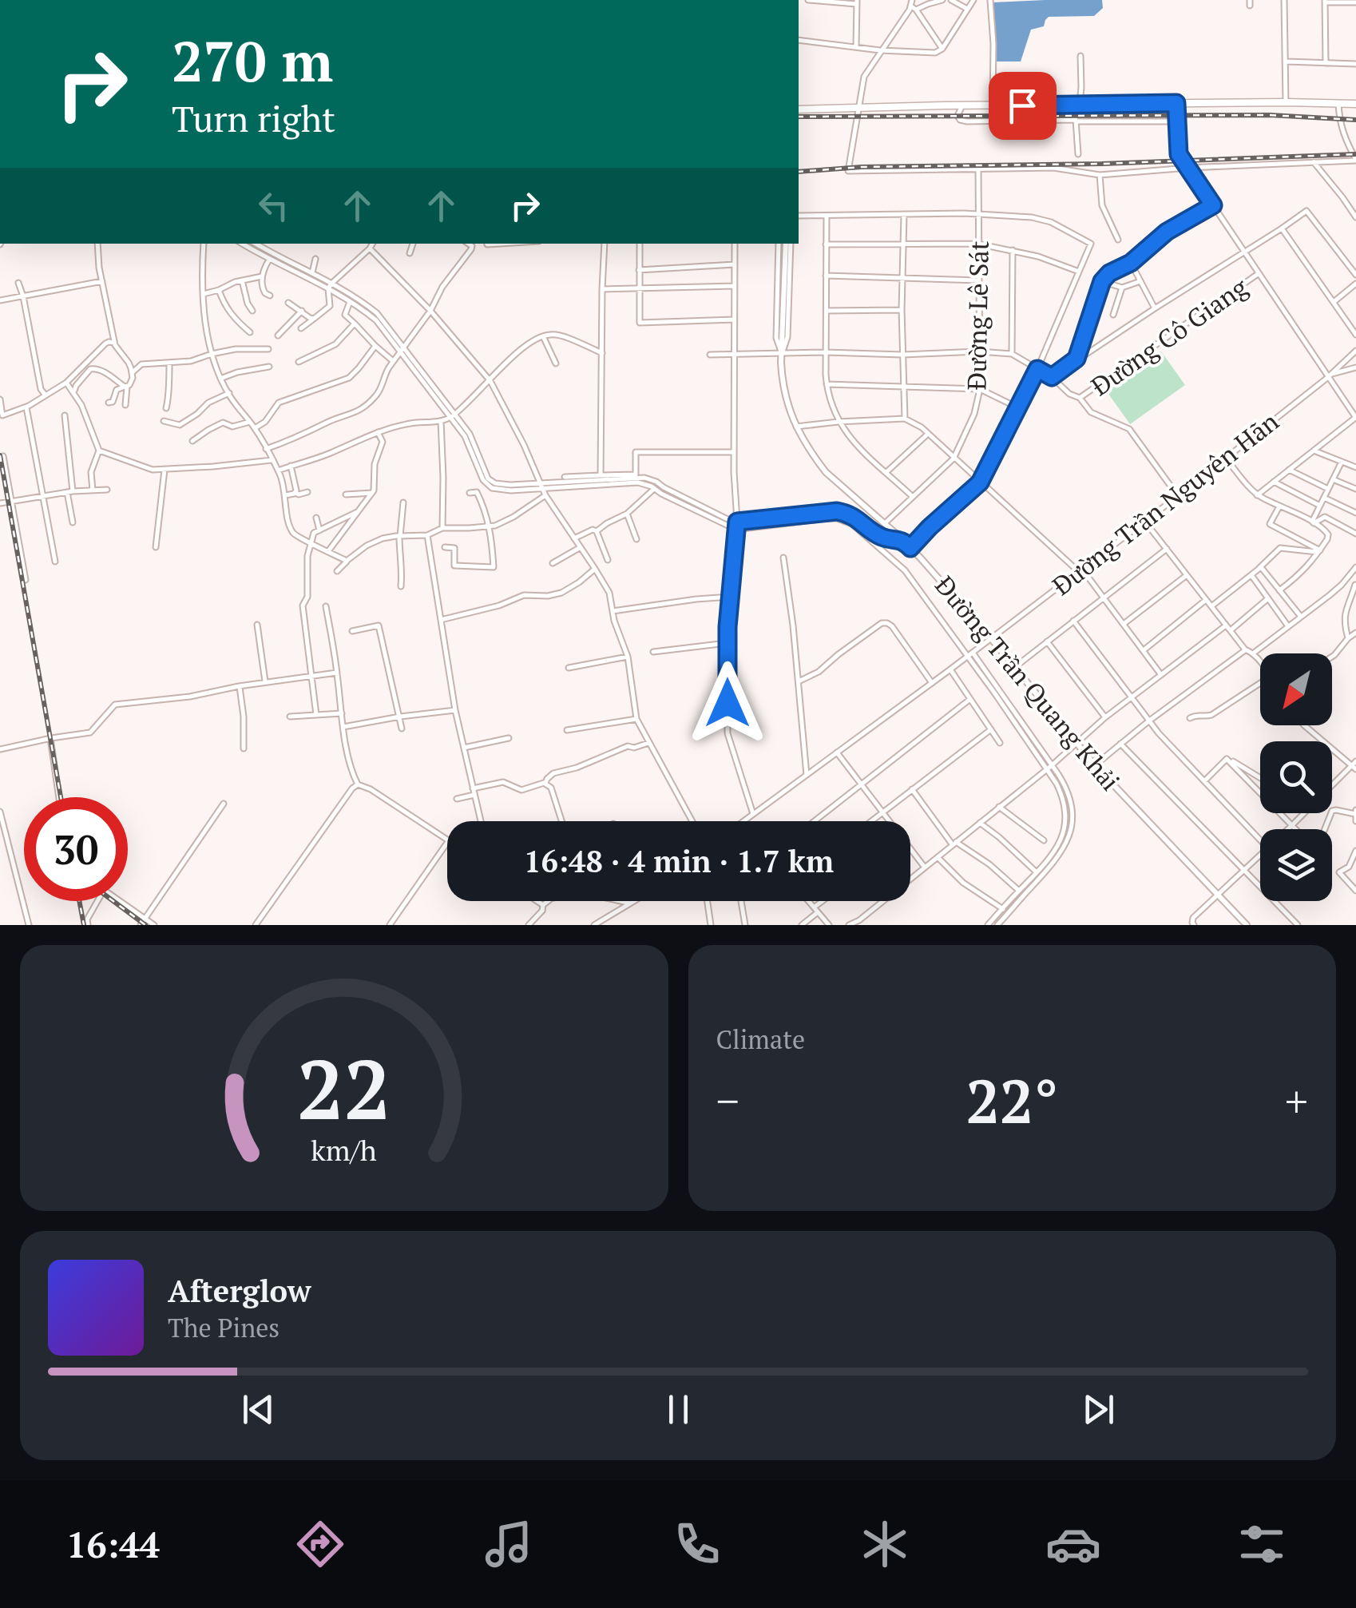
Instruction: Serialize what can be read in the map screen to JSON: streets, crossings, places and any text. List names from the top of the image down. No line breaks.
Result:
{"streets":{"main road":["Đường Trần Quang Khải"],"street":["Đường Lê Sát","Đường Cô Giang","Đường Trần Nguyên Hãn"]},"crossings":[["Đường Lê Sát","Đường Trần Quang Khải"],["Đường Trần Nguyên Hãn","Đường Trần Quang Khải"]],"north":"bottom left","page":{"turn":["270 m","Turn right"],"limit":"30","trip":"16:48 · 4 min · 1.7 km","tile":"Climate","heat":["−","22°","+"],"song":["Afterglow","The Pines"],"tabs":"16:44","gauge":["22","km/h"]}}
